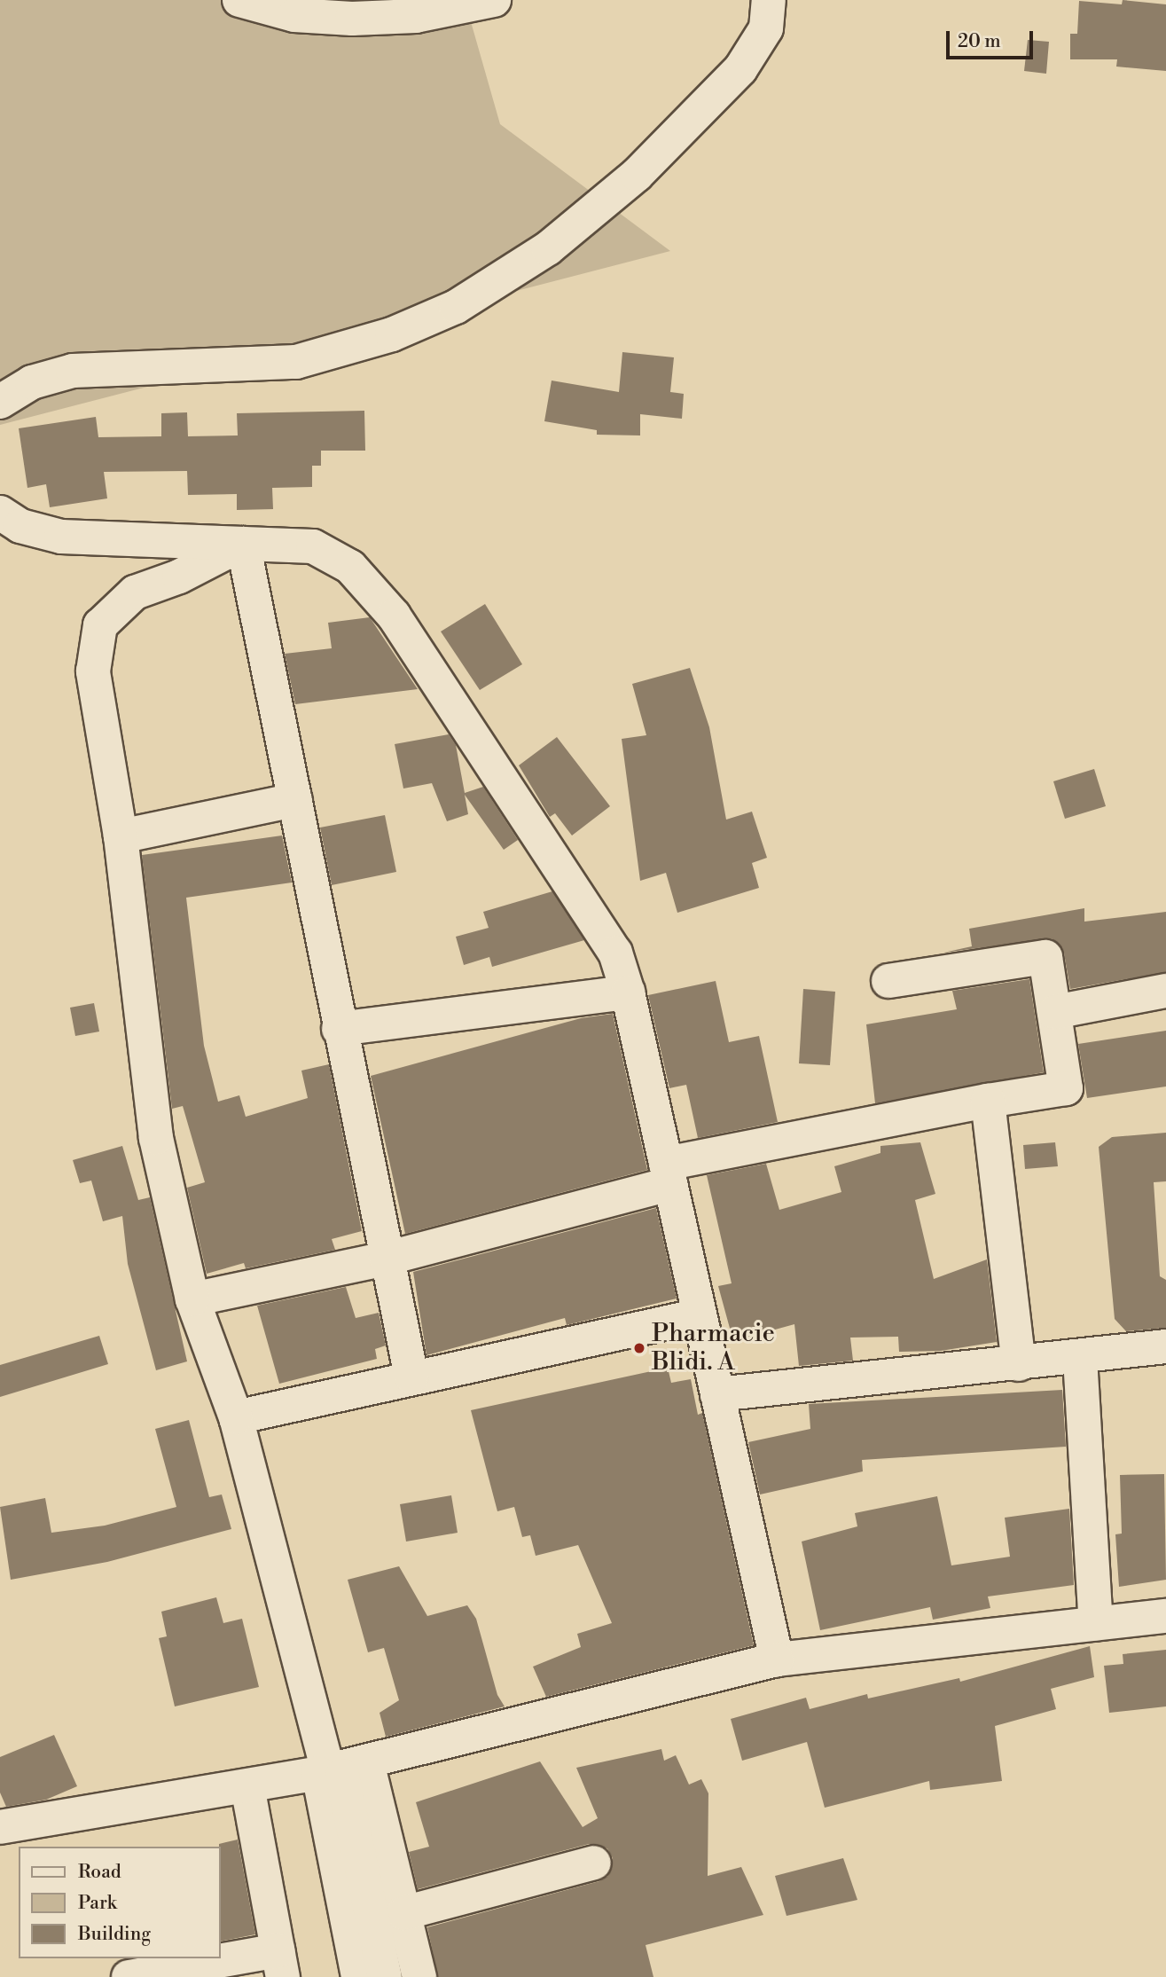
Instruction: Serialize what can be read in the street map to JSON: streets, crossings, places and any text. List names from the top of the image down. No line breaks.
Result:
{"places":["Pharmacie Blidi. A"],"legend":["Road","Park","Building"],"scale_bar":"20 m"}
